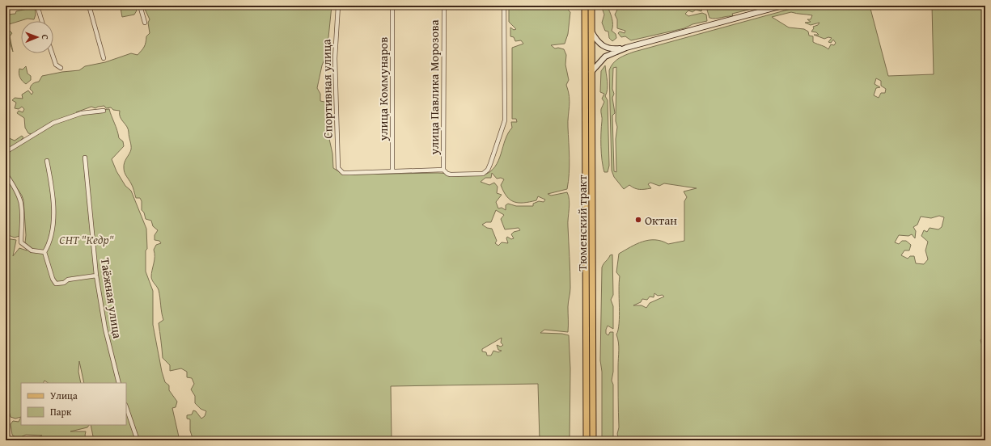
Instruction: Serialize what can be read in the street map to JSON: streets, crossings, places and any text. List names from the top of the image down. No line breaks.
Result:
{"streets":{"main road":["Тюменский тракт"],"street":["улица Павлика Морозова","Спортивная улица","улица Коммунаров","Таёжная улица"]},"crossings":[["Спортивная улица","улица Коммунаров"]],"parks":["СНТ \"Кедр\""],"places":["Октан"],"legend":["Улица","Парк"],"north":"right"}
